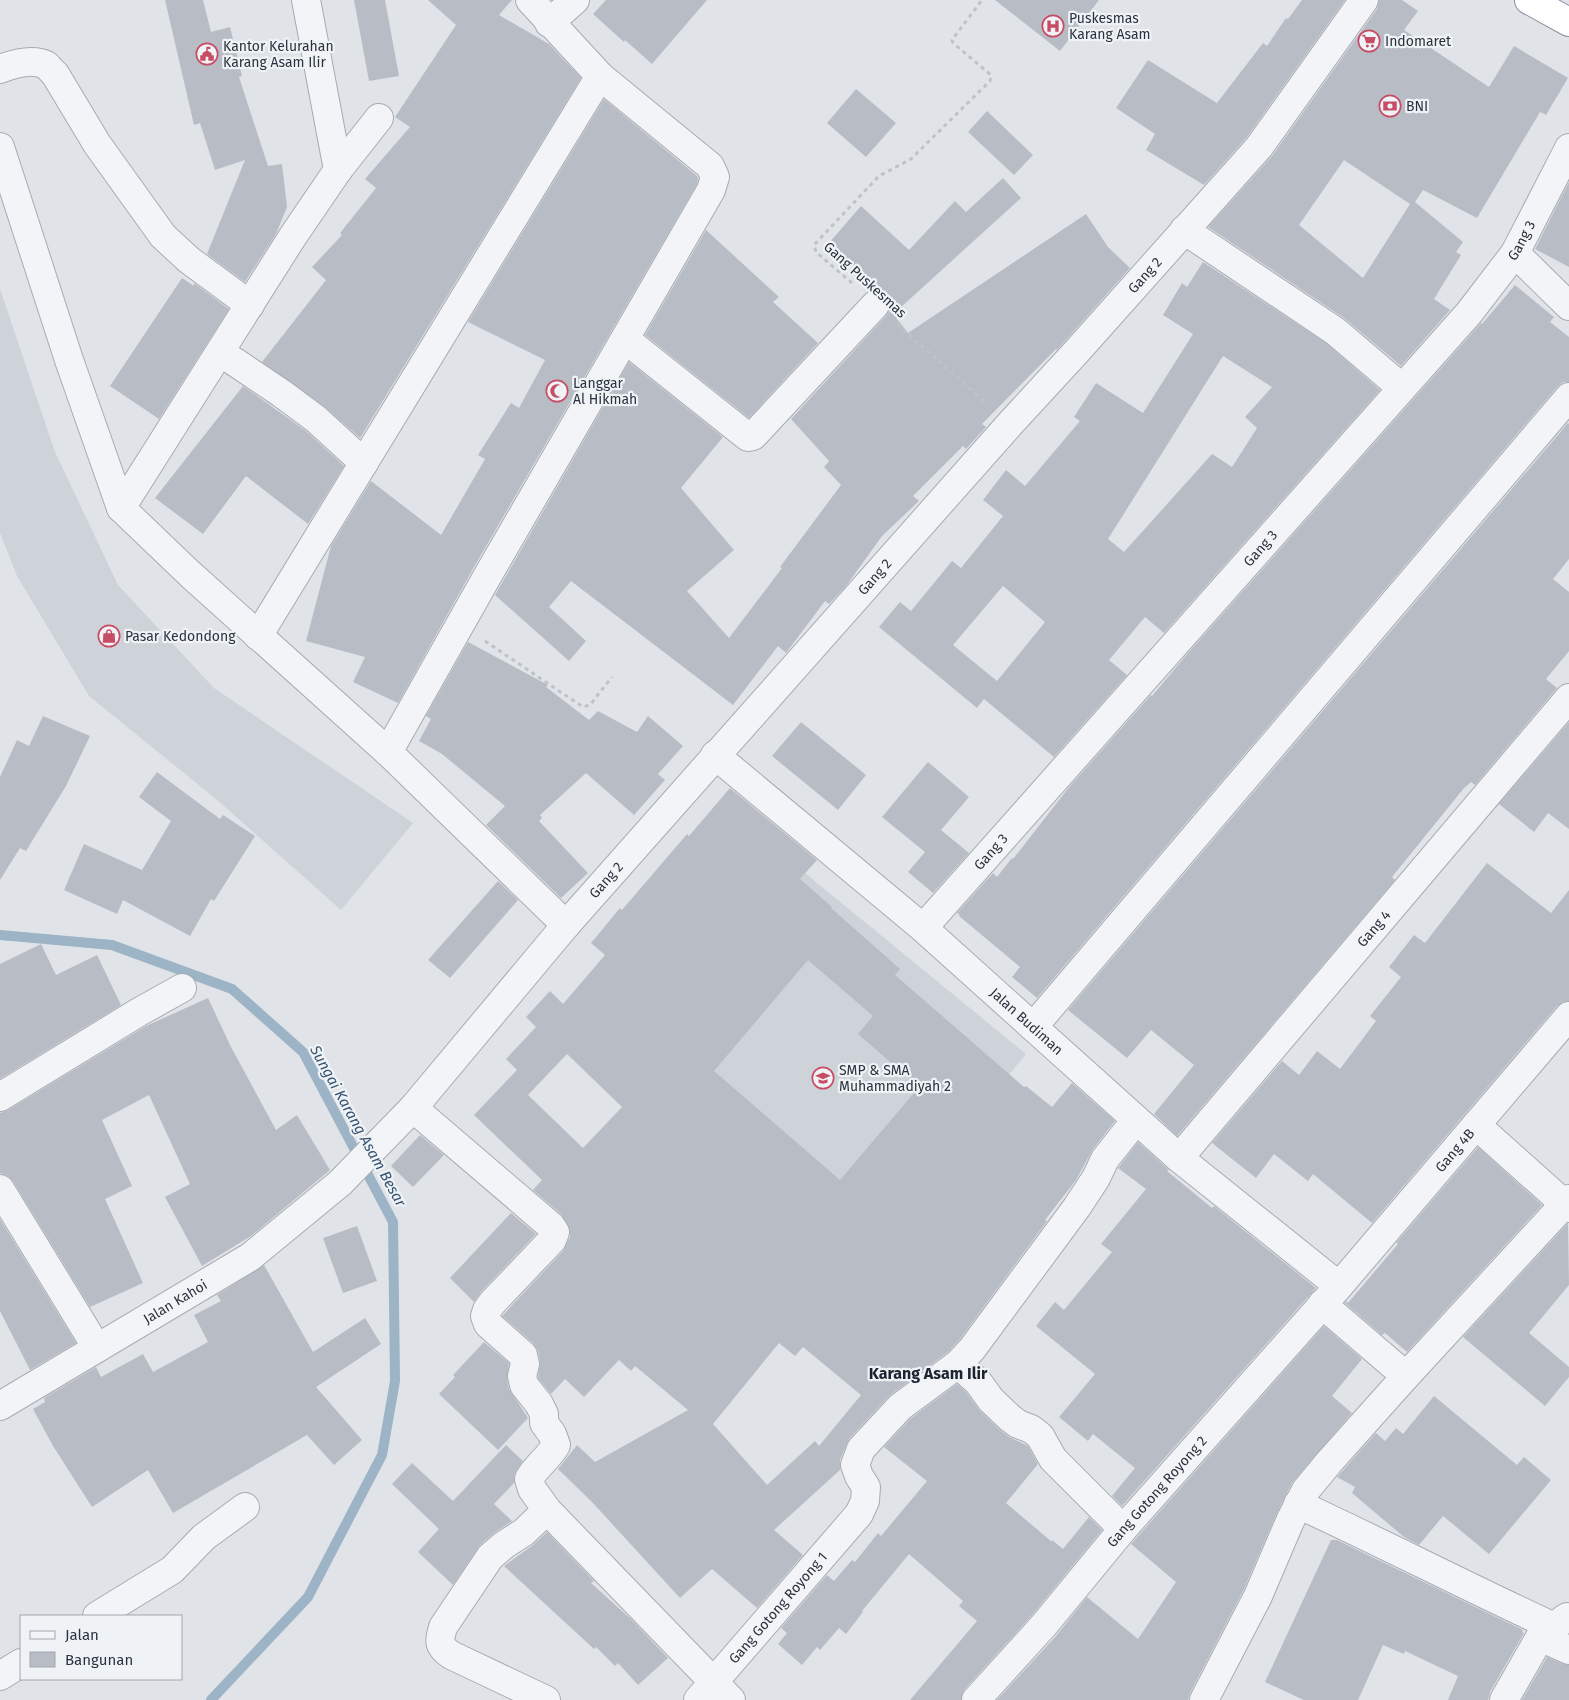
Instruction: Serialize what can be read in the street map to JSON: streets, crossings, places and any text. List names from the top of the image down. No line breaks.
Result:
{"streets":{"street":["Gang 3","Gang 2","Gang 4","Jalan Budiman","Gang 4B","Jalan Kahoi","Gang Gotong Royong 2","Gang Gotong Royong 1"],"path":["Gang Puskesmas"]},"crossings":[["Gang 3","Jalan Budiman"],["Gang 2","Gang Puskesmas"],["Gang 2","Jalan Budiman"],["Gang 2","Jalan Kahoi"],["Gang 4","Jalan Budiman"],["Jalan Budiman","Gang 4B"],["Jalan Budiman","Gang Gotong Royong 2"],["Gang 4B","Gang Gotong Royong 2"]],"districts":["Karang Asam Ilir"],"water":["Sungai Karang Asam Besar"],"places":{"hospital":["Puskesmas Karang Asam"],"supermarket":["Indomaret"],"public building":["Kantor Kelurahan Karang Asam Ilir"],"bank":["BNI"],"mosque":["Langgar Al Hikmah"],"shop":["Pasar Kedondong"],"school or university":["SMP & SMA Muhammadiyah 2"]},"legend":["Jalan","Bangunan"]}
